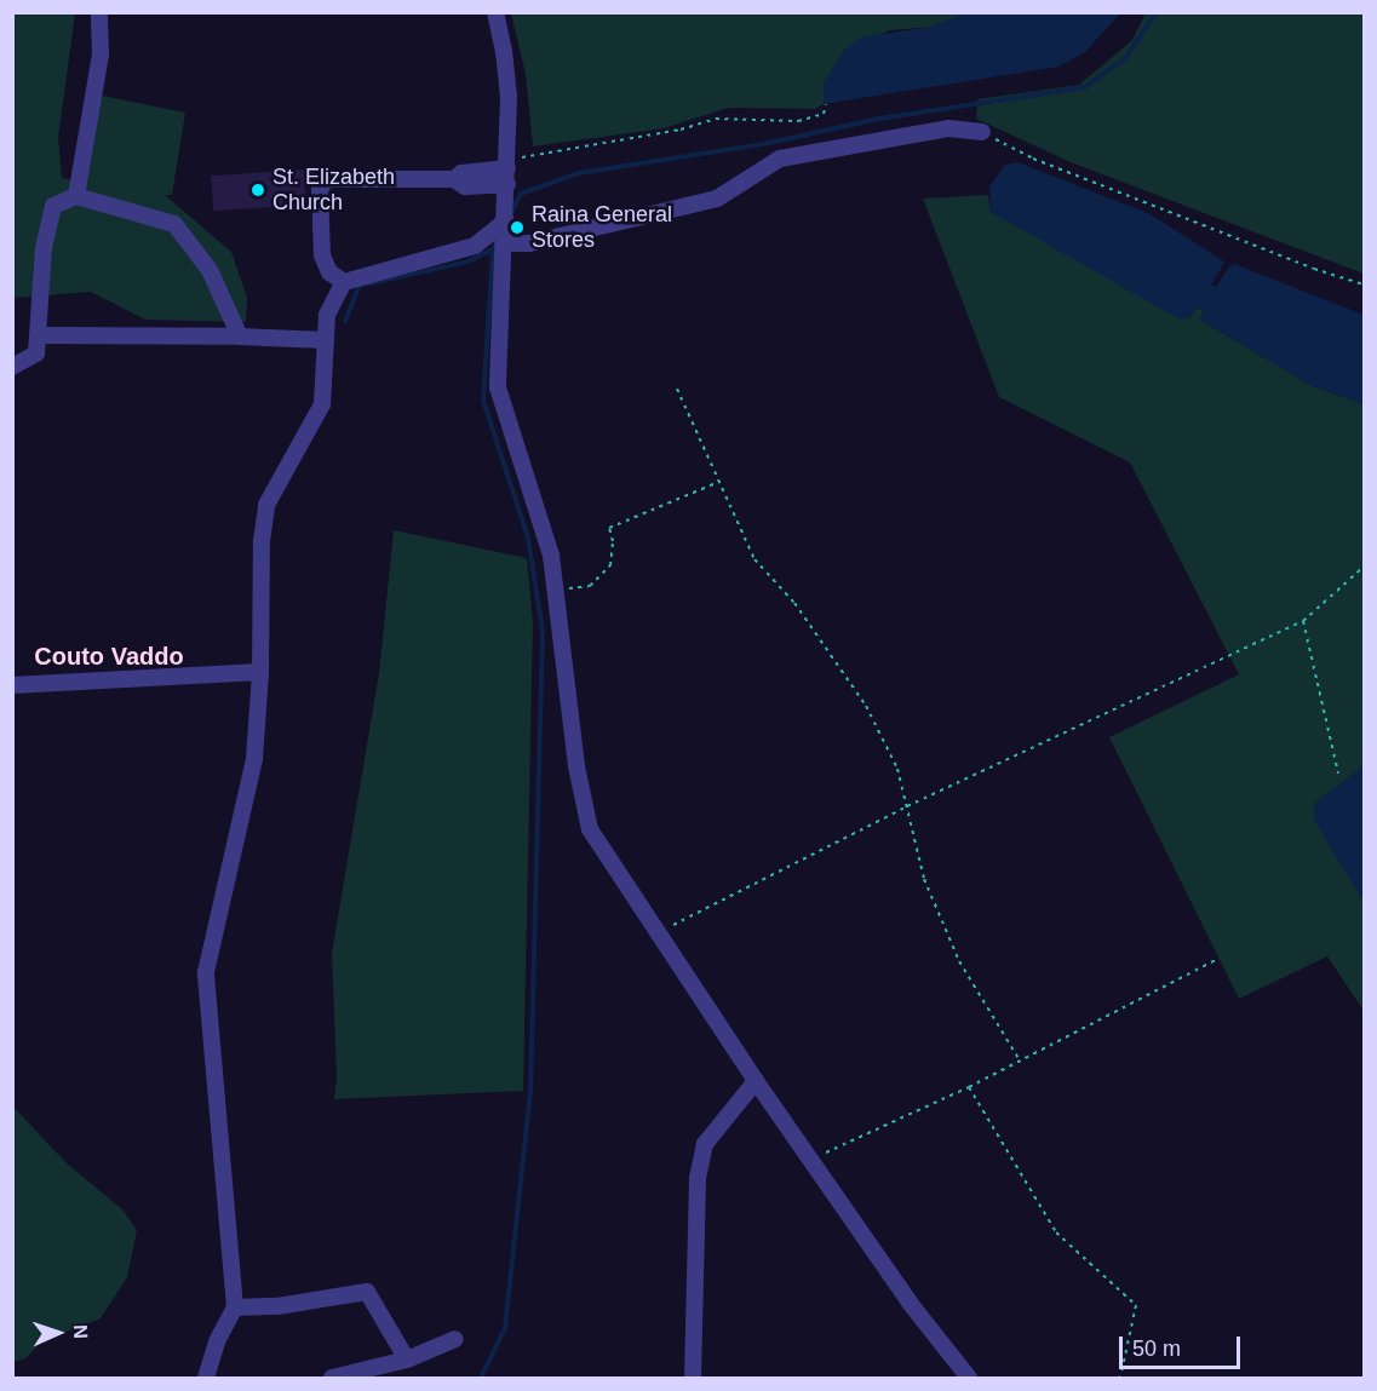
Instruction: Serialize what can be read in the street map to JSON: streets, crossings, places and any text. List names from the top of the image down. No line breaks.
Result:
{"districts":["Couto Vaddo"],"places":["St. Elizabeth Church","Raina General Stores"],"scale_bar":"50 m","north":"right"}
